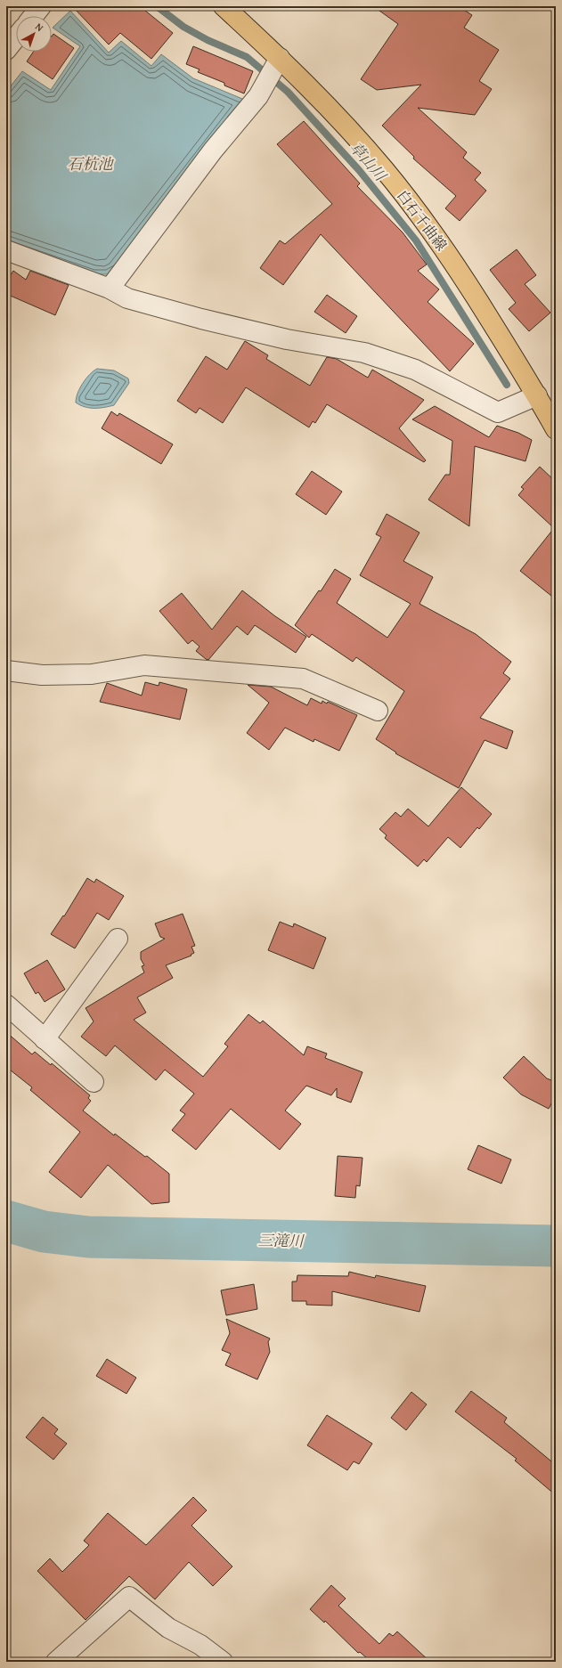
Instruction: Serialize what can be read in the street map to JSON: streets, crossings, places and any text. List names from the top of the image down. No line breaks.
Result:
{"streets":{"main road":["白石千曲線"]},"water":["草山川","石杭池","三滝川"],"north":"top right"}
